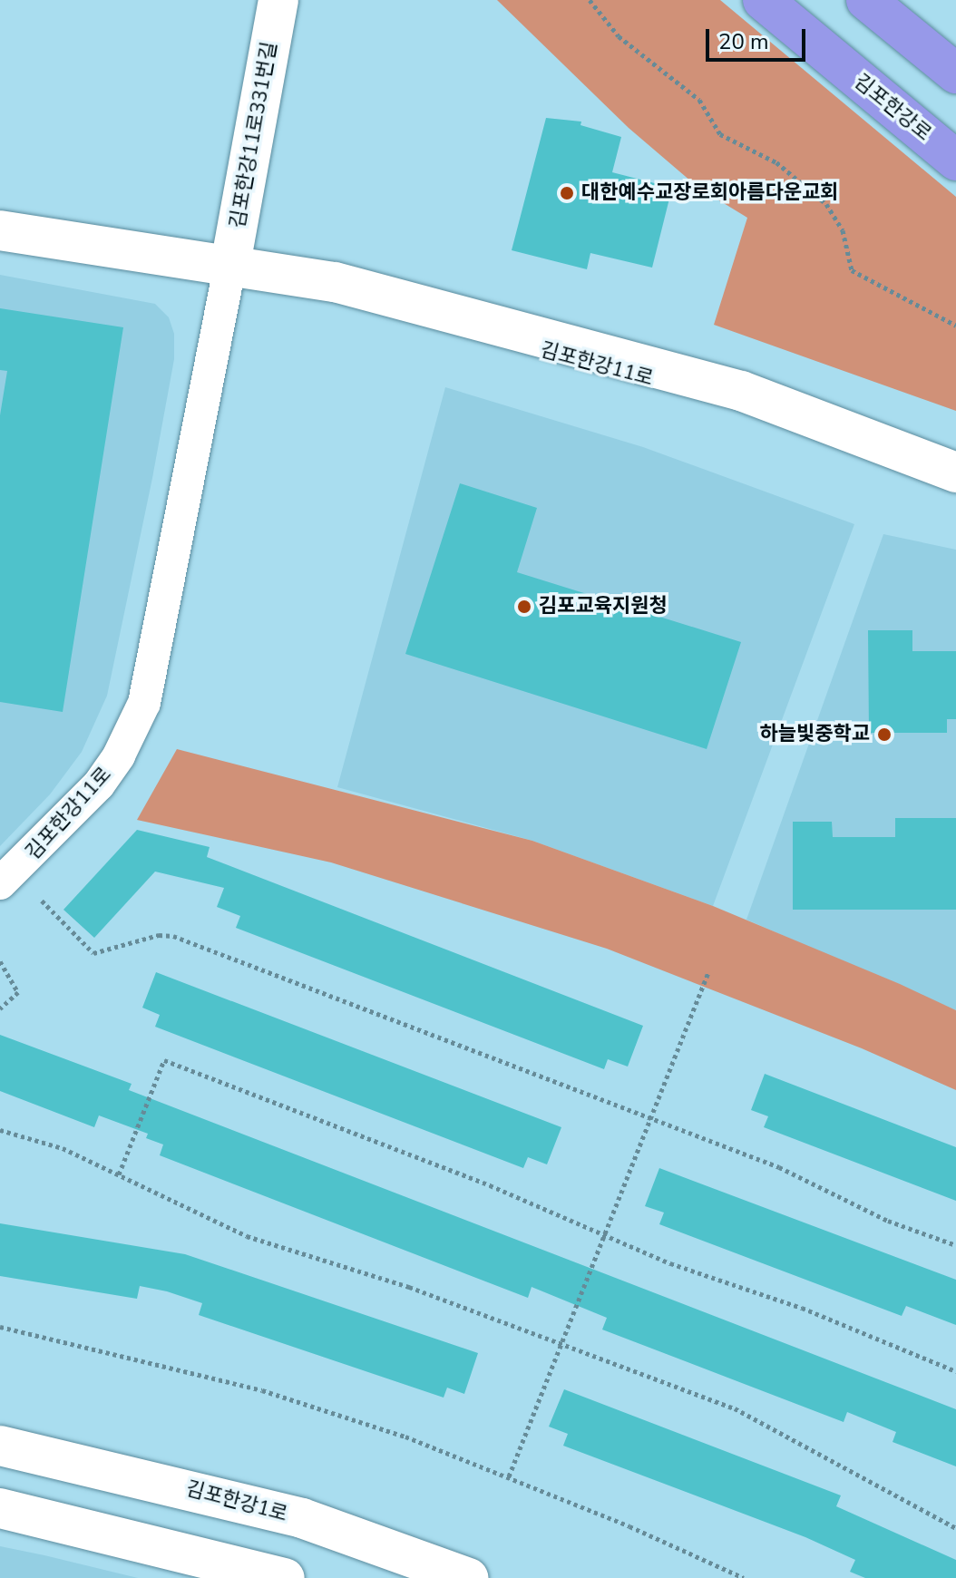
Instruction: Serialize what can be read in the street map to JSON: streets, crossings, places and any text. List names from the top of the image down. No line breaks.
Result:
{"streets":{"highway":["김포한강로"],"main road":["김포한강11로331번길","김포한강11로","김포한강1로"]},"crossings":[["김포한강11로331번길","김포한강11로"]],"places":["대한예수교장로회아름다운교회","김포교육지원청","하늘빛중학교"],"scale_bar":"20 m"}
